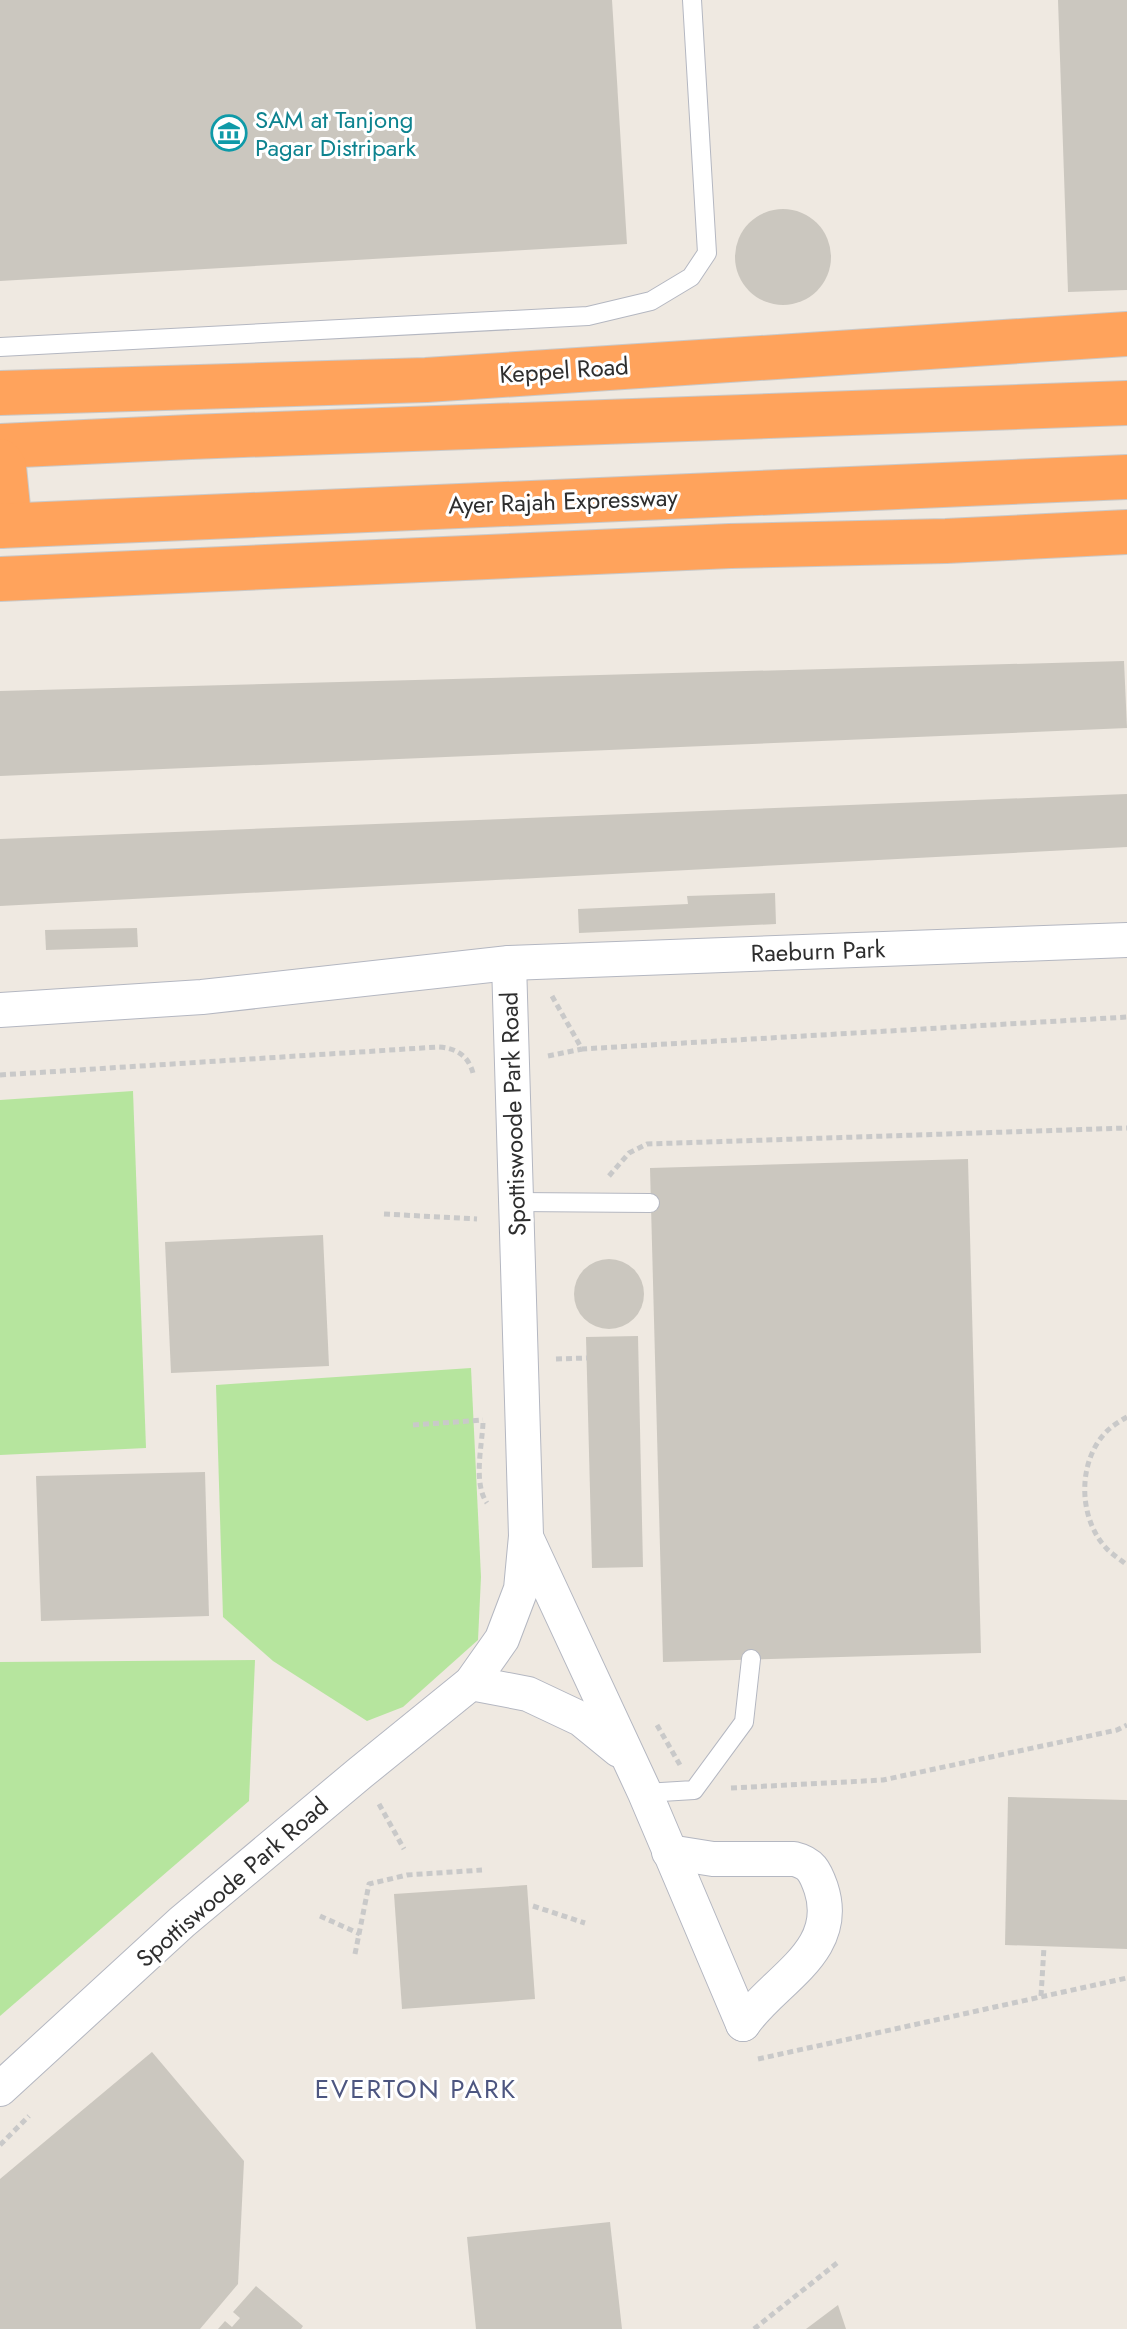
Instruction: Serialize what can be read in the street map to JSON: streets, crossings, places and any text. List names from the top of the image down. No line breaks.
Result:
{"streets":{"highway":["Keppel Road","Ayer Rajah Expressway"],"street":["Raeburn Park","Spottiswoode Park Road"]},"crossings":[["Raeburn Park","Spottiswoode Park Road"]],"districts":["EVERTON PARK"],"places":{"museum":["SAM at Tanjong Pagar Distripark"]}}
